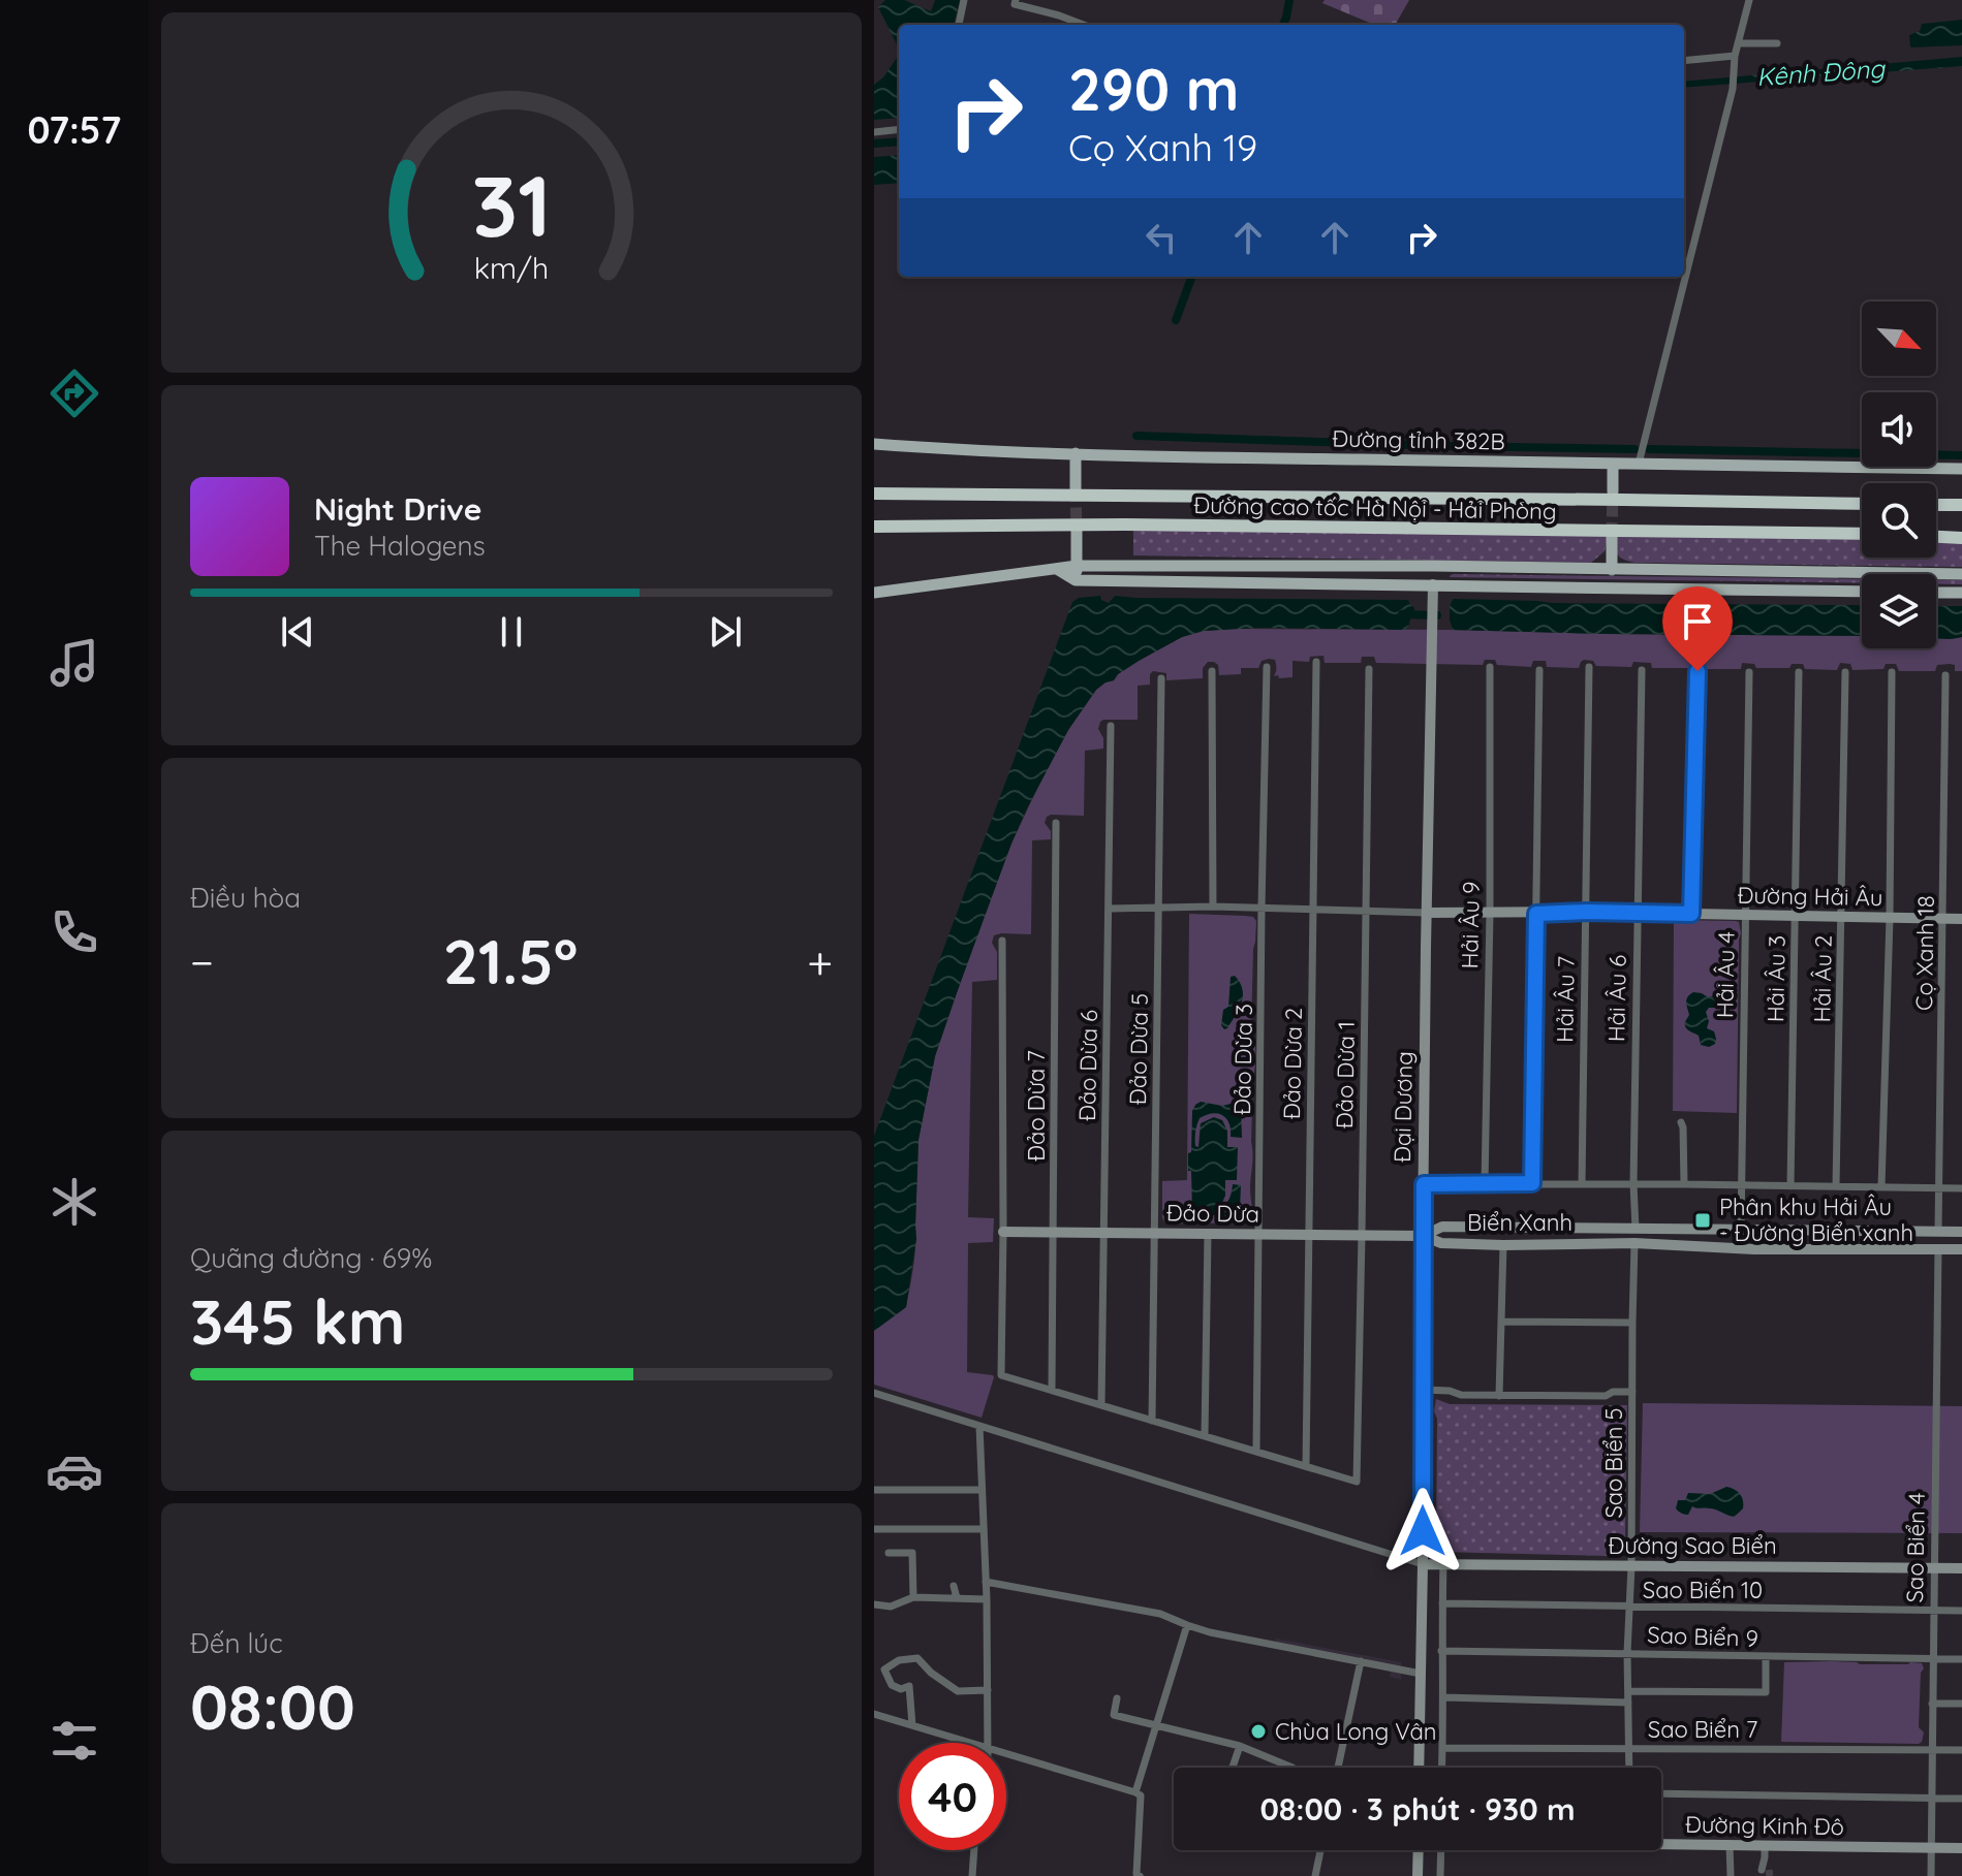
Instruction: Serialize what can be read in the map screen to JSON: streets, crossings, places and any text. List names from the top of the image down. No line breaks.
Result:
{"streets":{"highway":["Đường cao tốc Hà Nội - Hải Phòng"],"main road":["Đường tỉnh 382B"],"street":["Đường Hải Âu","Hải Âu 9","Cọ Xanh 18","Hải Âu 4","Hải Âu 3","Hải Âu 2","Hải Âu 6","Hải Âu 7","Đảo Dừa 5","Đảo Dừa 3","Đảo Dừa 2","Đảo Dừa 6","Đảo Dừa 1","Đảo Dừa 7","Đại Dương","Đảo Dừa","Biển Xanh","Sao Biển 5","Đường Sao Biển","Sao Biển 4","Sao Biển 10","Sao Biển 9","Sao Biển 7","Đường Kinh Đô"]},"crossings":[["Đường Hải Âu","Hải Âu 9"],["Đường Hải Âu","Cọ Xanh 18"],["Đường Hải Âu","Hải Âu 4"],["Đường Hải Âu","Hải Âu 3"],["Đường Hải Âu","Hải Âu 2"],["Đường Hải Âu","Hải Âu 6"],["Đường Hải Âu","Hải Âu 7"],["Đường Hải Âu","Đại Dương"],["Cọ Xanh 18","Biển Xanh"],["Hải Âu 4","Biển Xanh"],["Hải Âu 6","Biển Xanh"],["Đảo Dừa 5","Đảo Dừa"],["Đảo Dừa 3","Đảo Dừa"],["Đảo Dừa 2","Đảo Dừa 1"],["Đảo Dừa 2","Đảo Dừa"],["Đảo Dừa 6","Đảo Dừa"],["Đảo Dừa 1","Đảo Dừa"],["Đảo Dừa 7","Đảo Dừa"],["Đại Dương","Đảo Dừa"],["Đại Dương","Biển Xanh"],["Đại Dương","Đường Sao Biển"],["Đảo Dừa","Biển Xanh"],["Biển Xanh","Sao Biển 5"],["Biển Xanh","Sao Biển 4"],["Sao Biển 5","Đường Sao Biển"],["Sao Biển 5","Sao Biển 10"],["Sao Biển 5","Sao Biển 9"],["Sao Biển 5","Sao Biển 7"],["Đường Sao Biển","Sao Biển 4"],["Sao Biển 4","Sao Biển 10"],["Sao Biển 4","Sao Biển 9"],["Sao Biển 4","Sao Biển 7"],["Sao Biển 4","Đường Kinh Đô"]],"water":["Kênh Đông"],"places":{"transit":["Phân khu Hải Âu - Đường Biển xanh"],"other":["Chùa Long Vân"]},"north":"bottom right","page":{"tabs":"07:57","turn":["290 m","Cọ Xanh 19"],"song":["Night Drive","The Halogens"],"tile":["Điều hòa",["Quãng đường · 69%","345 km"],["Đến lúc","08:00"]],"heat":["−","21.5°","+"],"limit":"40","trip":"08:00 · 3 phút · 930 m","gauge":["31","km/h"]}}
